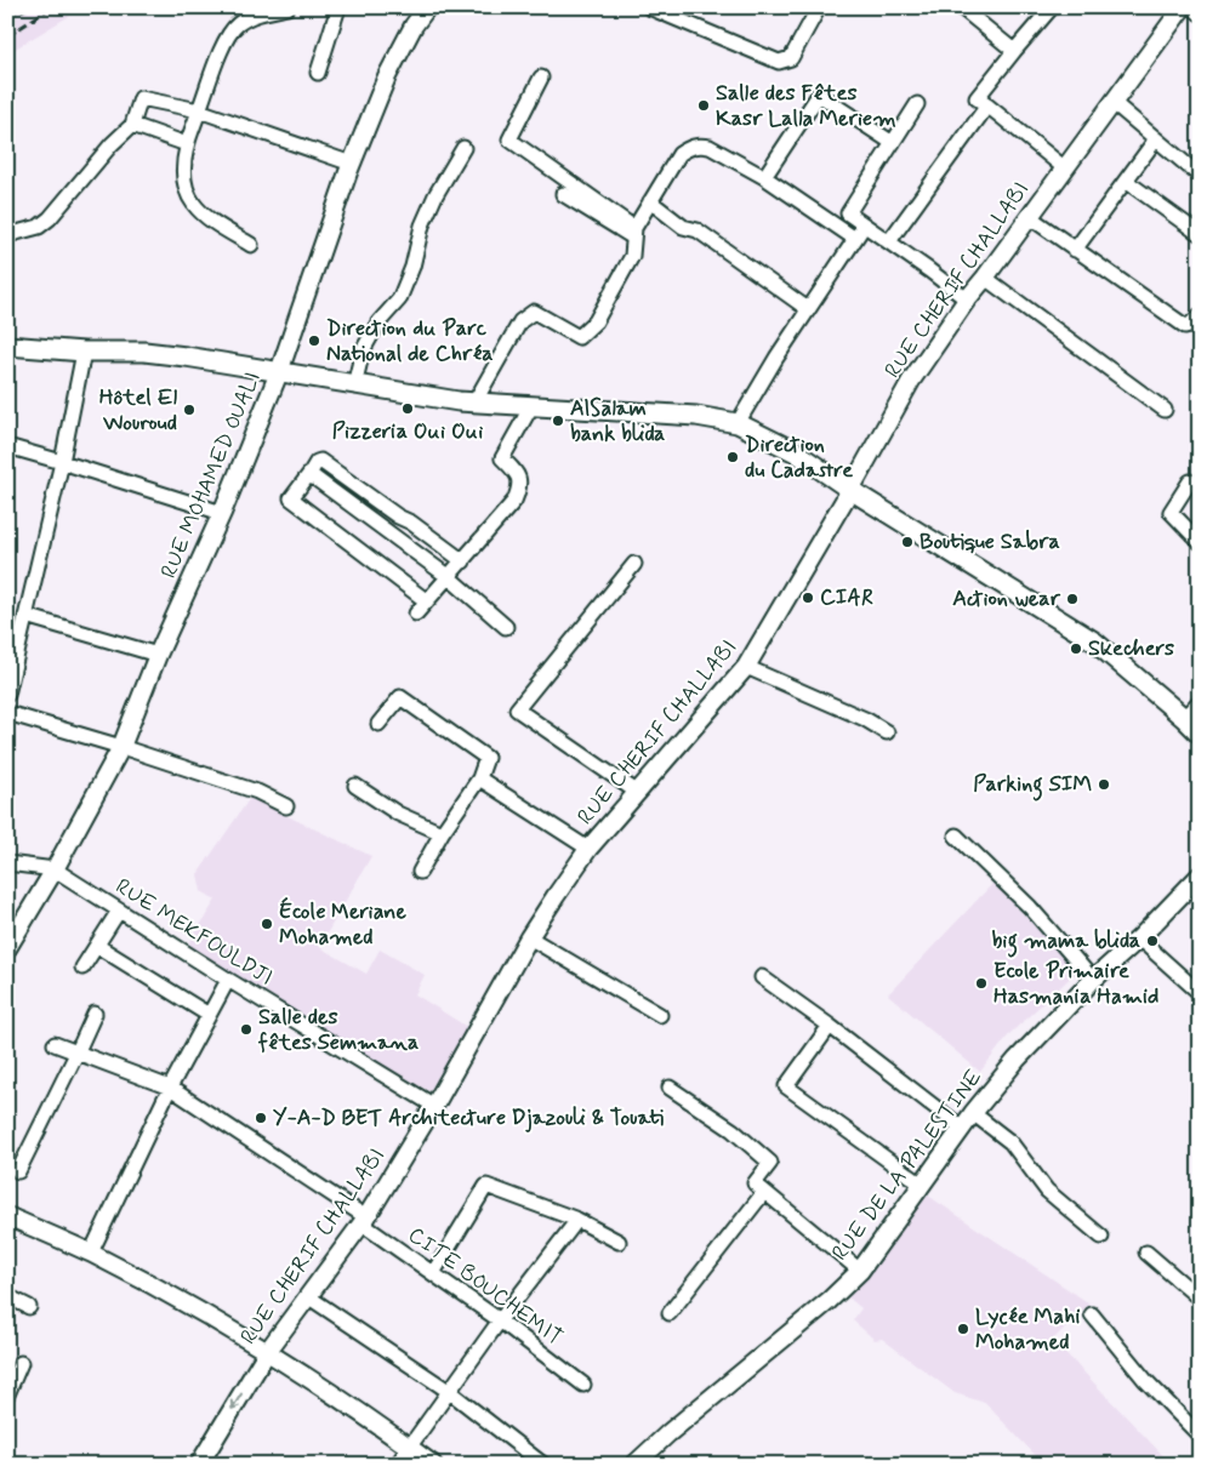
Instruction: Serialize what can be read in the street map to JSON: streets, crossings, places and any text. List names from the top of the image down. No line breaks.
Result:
{"streets":{"street":["RUE CHERIF CHALLABI","RUE MOHAMED OUALI","RUE MEKFOULDJI","RUE DE LA PALESTINE","CITE BOUCHEMIT"]},"crossings":[["RUE CHERIF CHALLABI","RUE MEKFOULDJI"],["RUE CHERIF CHALLABI","CITE BOUCHEMIT"],["RUE MOHAMED OUALI","RUE MEKFOULDJI"]],"places":["Salle des Fêtes Kasr Lalla Meriem","Direction du Parc National de Chréa","Pizzeria Oui Oui","Hôtel El Wouroud","AlSalam bank blida","Direction du Cadastre","Boutique Sabra","CIAR","Action wear","Skechers","Parking SIM","École Meriane Mohamed","big mama blida","Ecole Primaire Hasmania Hamid","Salle des fêtes Semmana","Y-A-D BET Architecture Djazouli & Touati","Lycée Mahi Mohamed"]}
